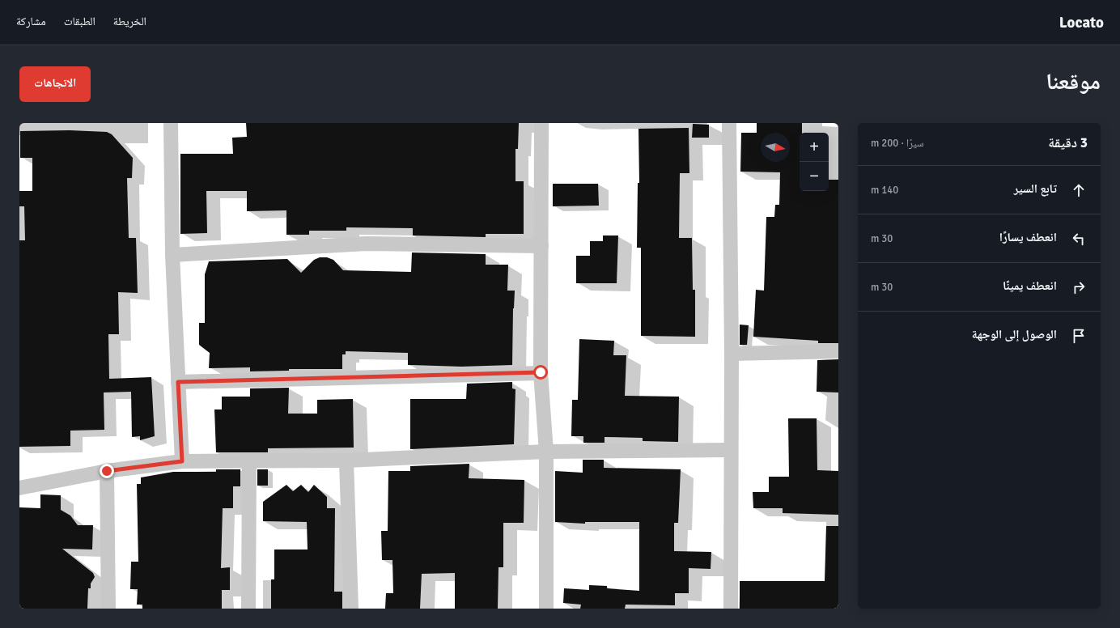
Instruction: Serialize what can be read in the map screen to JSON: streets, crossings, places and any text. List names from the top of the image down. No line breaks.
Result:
{"north":"right","page":{"header":"Locato","nav":["الخريطة","الطبقات","مشاركة"],"title":"موقعنا","buttons":"الاتجاهات","heading":["3 دقيقة","سيرًا · 200 m"],"map_buttons":["+","−"],"list":[["تابع السير","140 m"],["انعطف يسارًا","30 m"],["انعطف يمينًا","30 m"],"الوصول إلى الوجهة"]}}
